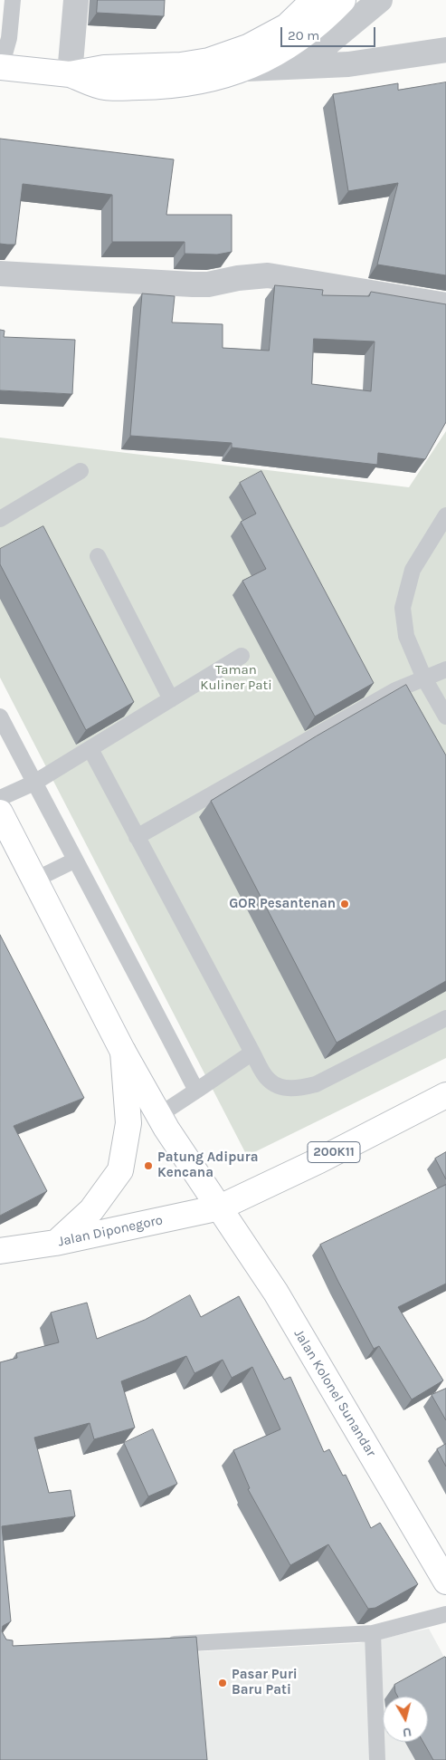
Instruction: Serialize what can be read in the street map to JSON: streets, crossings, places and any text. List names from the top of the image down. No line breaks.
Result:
{"streets":{"main road":["200K11","Jalan Diponegoro","Jalan Kolonel Sunandar"]},"crossings":[["200K11","Jalan Diponegoro"],["200K11","Jalan Kolonel Sunandar"],["Jalan Diponegoro","Jalan Kolonel Sunandar"]],"parks":["Taman Kuliner Pati"],"places":["GOR Pesantenan","Patung Adipura Kencana","Pasar Puri Baru Pati"],"scale_bar":"20 m","north":"bottom"}
